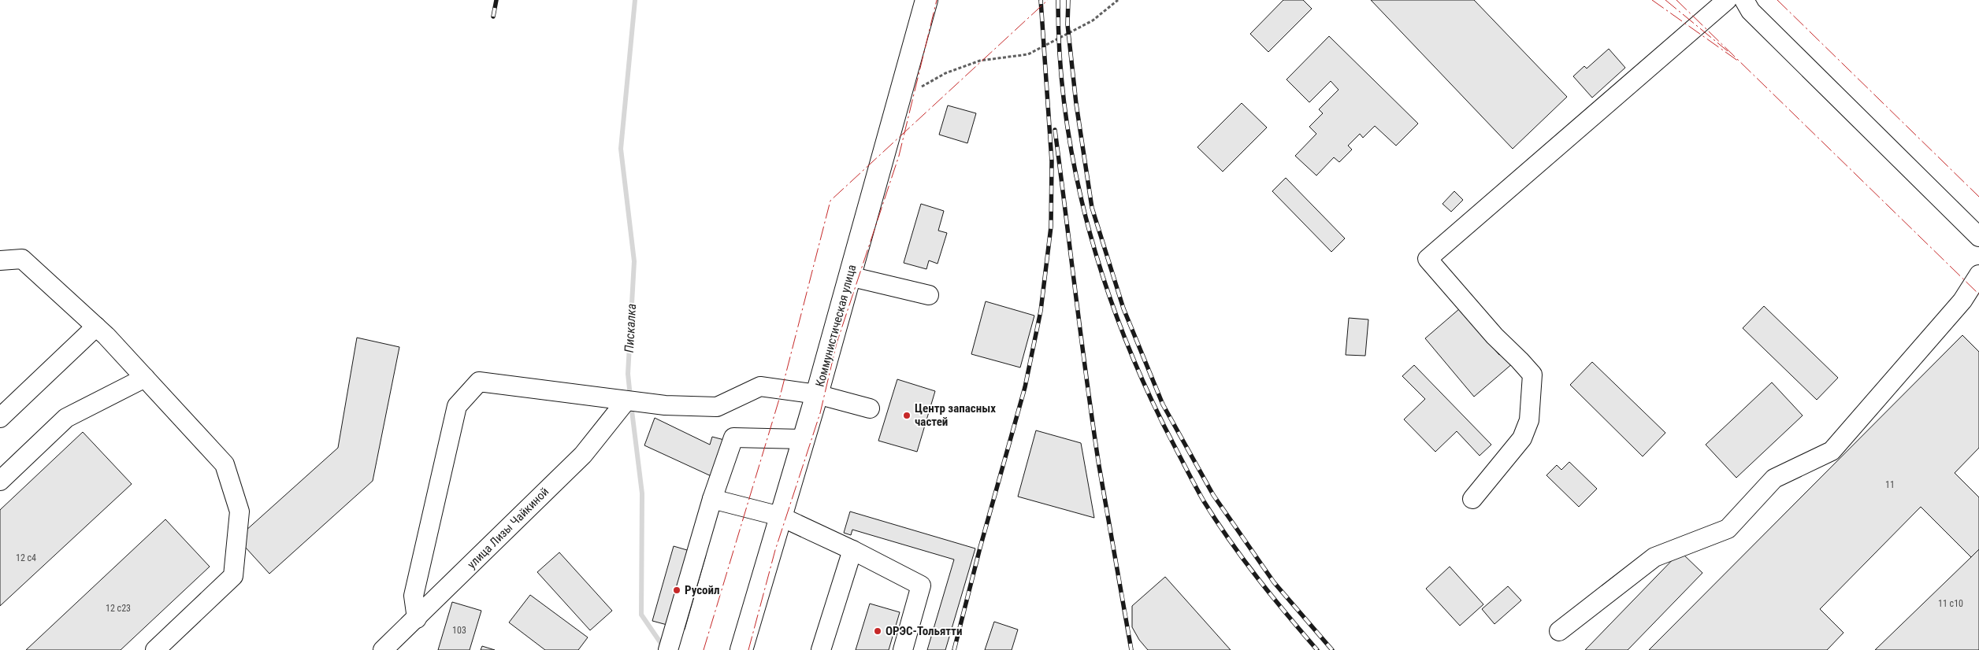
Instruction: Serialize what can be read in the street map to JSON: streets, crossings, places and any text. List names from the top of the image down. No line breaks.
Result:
{"streets":{"main road":["Коммунистическая улица"],"street":["улица Лизы Чайкиной"]},"water":["Пискалка"],"places":["Центр запасных частей","Русойл","ОРЭС-Тольятти"],"house_numbers":["11","12 с4","11 с10","12 с23","103"]}
